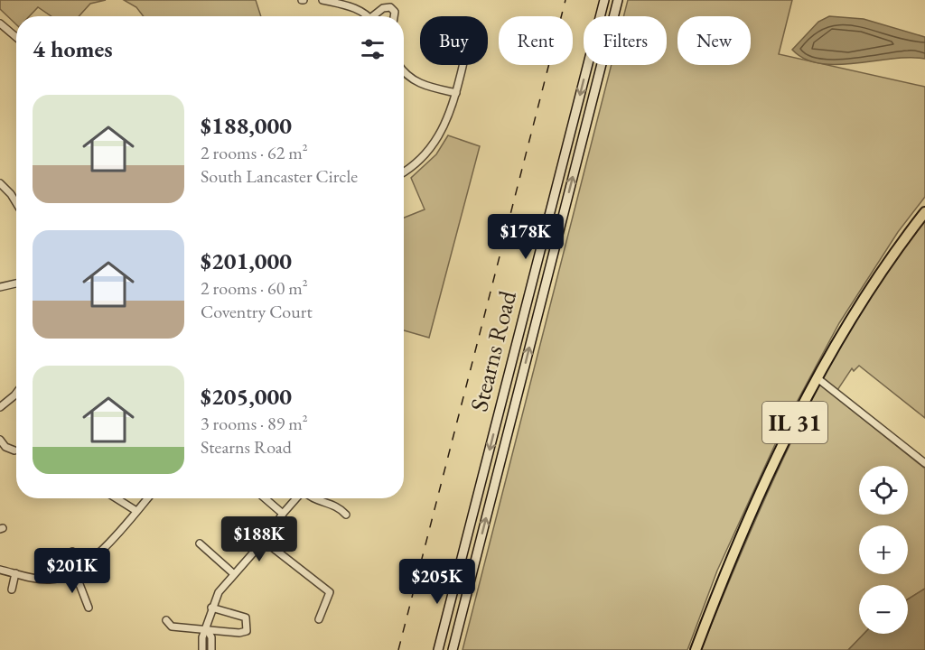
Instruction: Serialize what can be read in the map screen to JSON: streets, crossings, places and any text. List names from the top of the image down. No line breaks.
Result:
{"streets":{"main road":["Stearns Road","IL 31"]},"page":{"chip":["Buy","Rent","Filters","New"],"heading":"4 homes","list":[{"name":"$188,000","note":"2 rooms · 62 m² · South Lancaster Circle"},{"name":"$201,000","note":"2 rooms · 60 m² · Coventry Court"},{"name":"$205,000","note":"3 rooms · 89 m² · Stearns Road"}],"price":["$178K","$188K","$201K","$205K"],"map_buttons":["+","−"]}}
